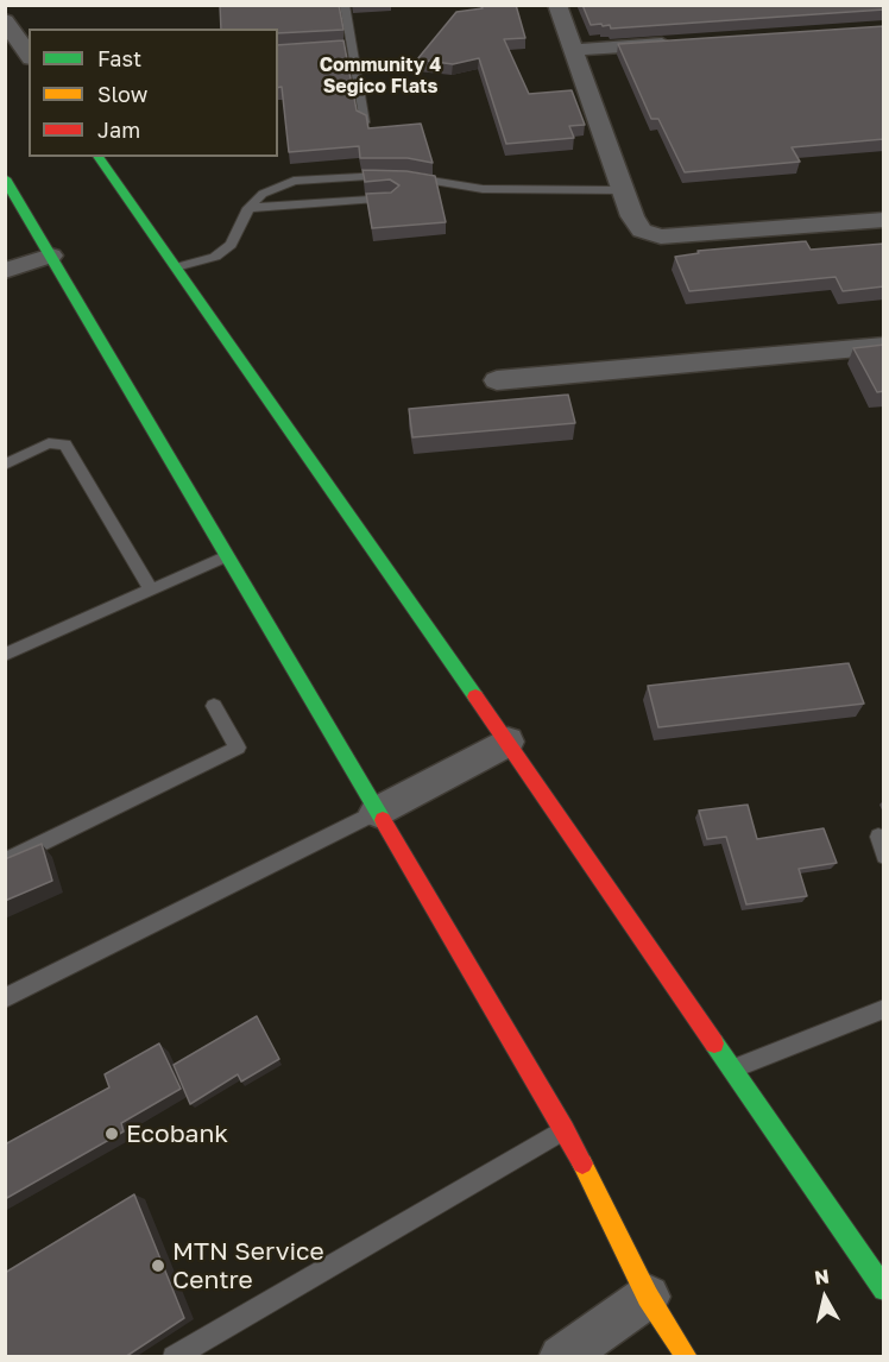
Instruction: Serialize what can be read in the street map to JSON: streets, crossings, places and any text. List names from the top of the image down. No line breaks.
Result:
{"districts":["Community 4 Segico Flats"],"places":["Ecobank","MTN Service Centre"],"legend":["Fast","Slow","Jam"],"north":"top"}
